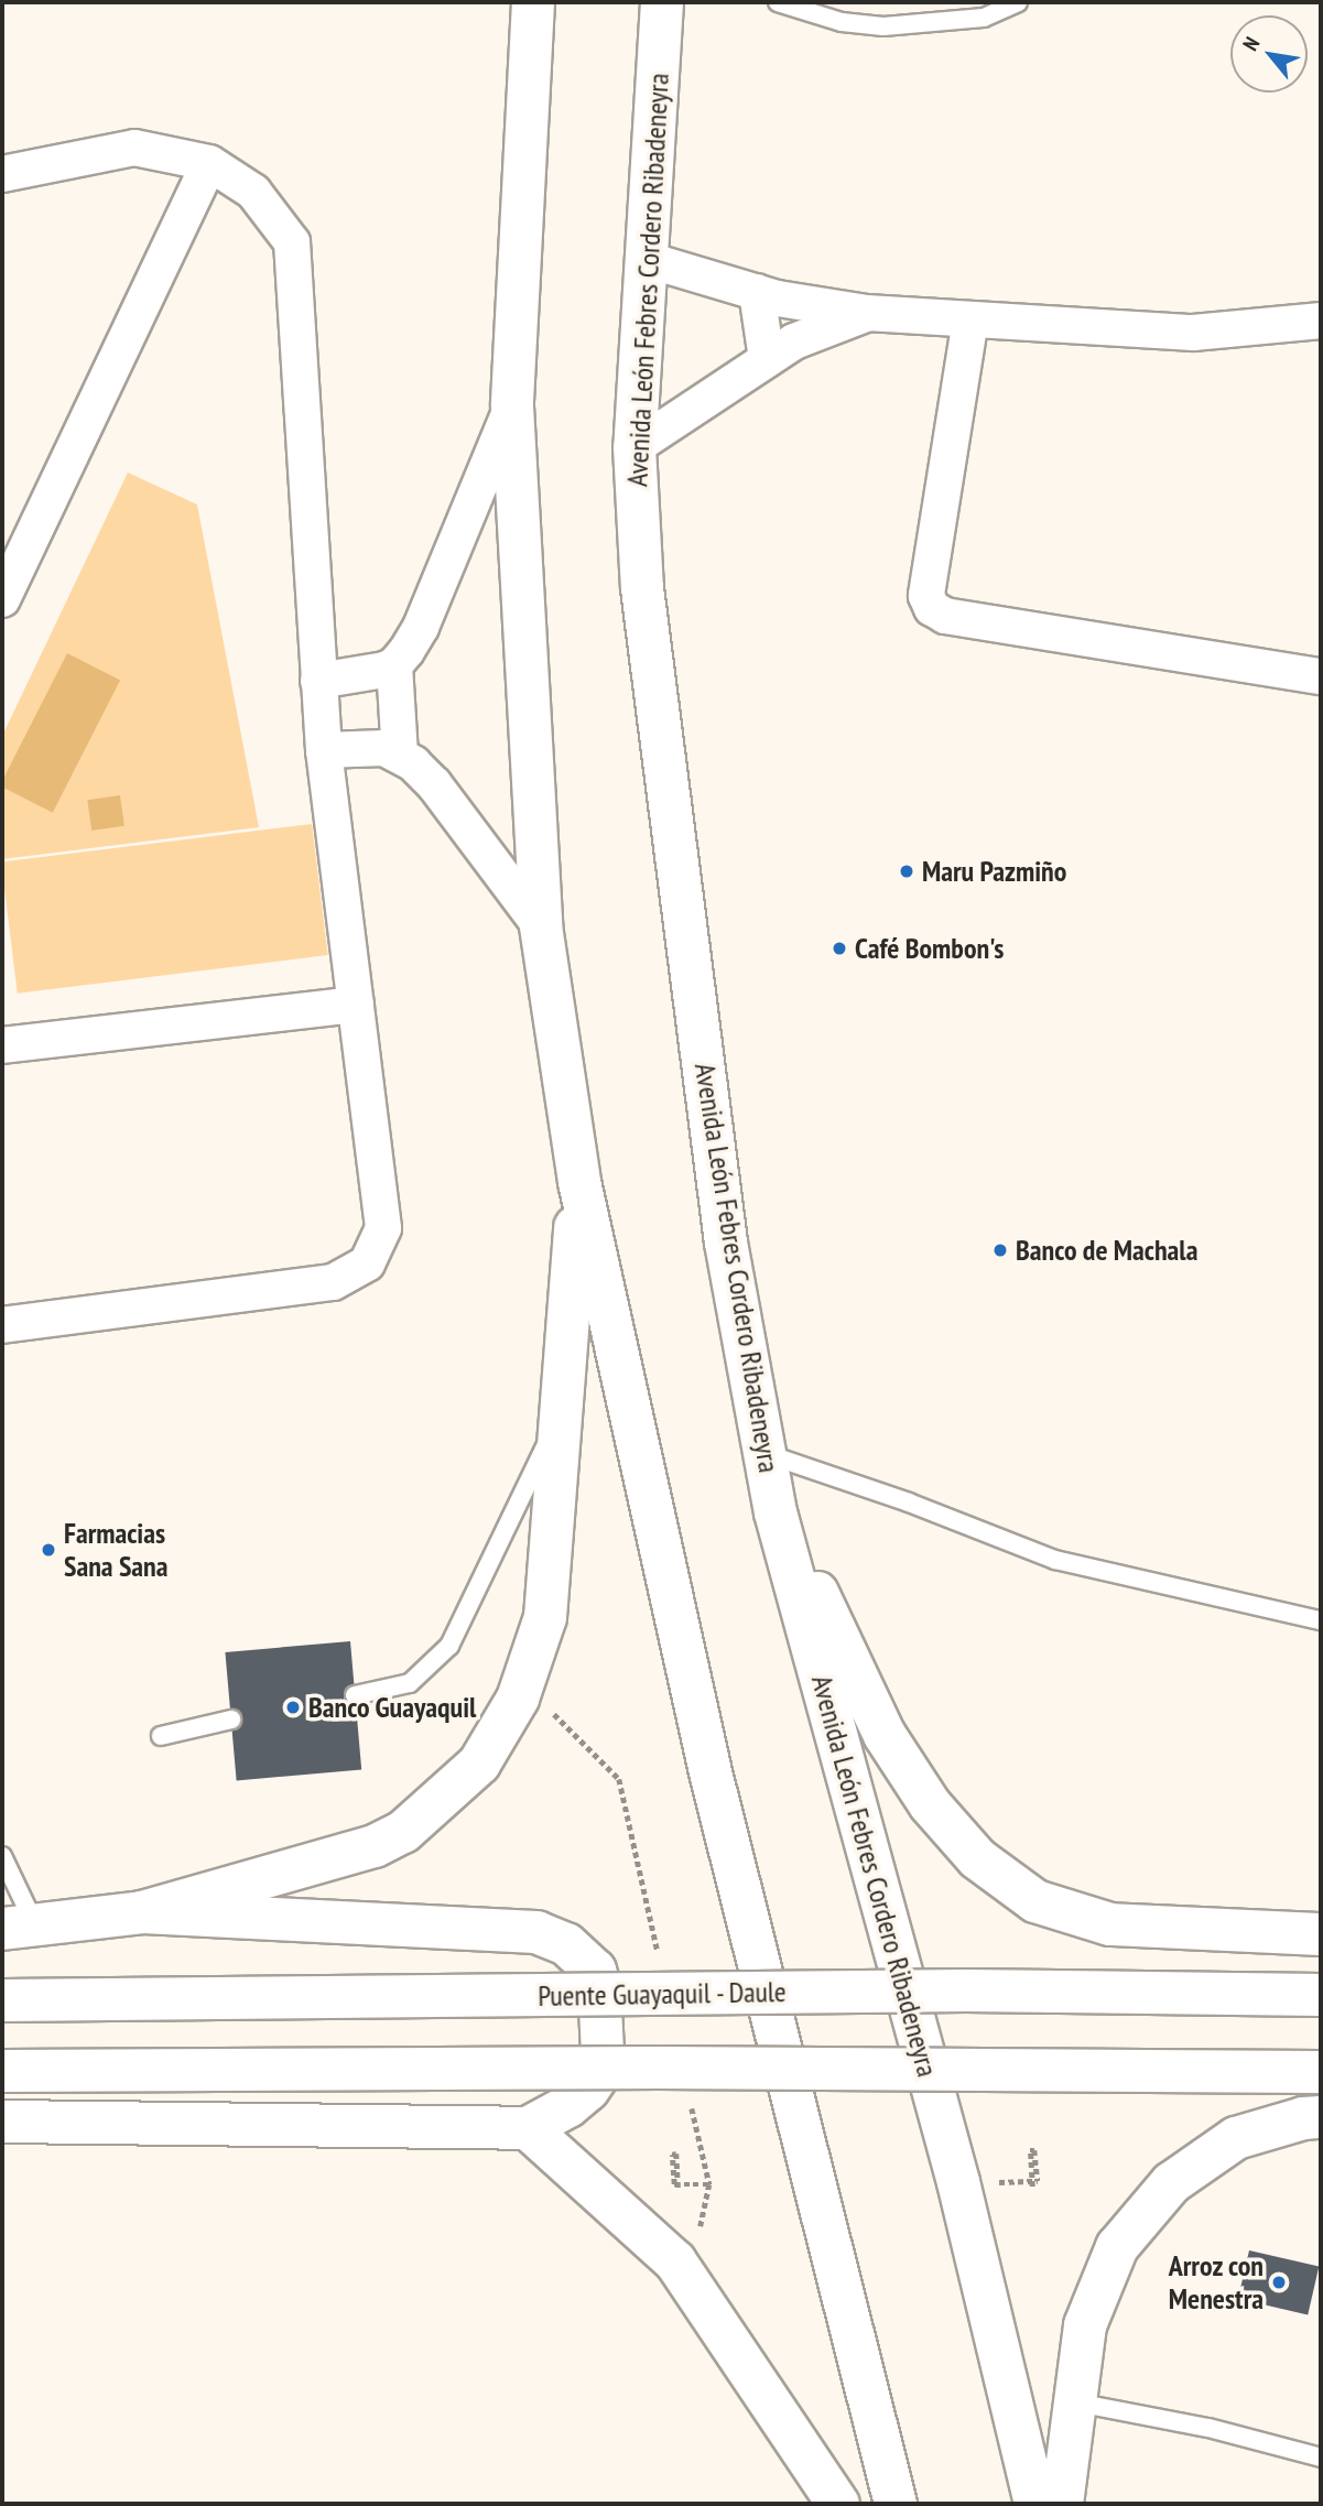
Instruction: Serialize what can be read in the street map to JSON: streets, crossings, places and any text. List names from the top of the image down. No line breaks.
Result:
{"streets":{"main road":["Avenida León Febres Cordero Ribadeneyra","Puente Guayaquil - Daule"]},"places":["Maru Pazmiño","Café Bombon's","Banco de Machala","Farmacias Sana Sana","Banco Guayaquil","Arroz con Menestra"],"north":"top left"}
